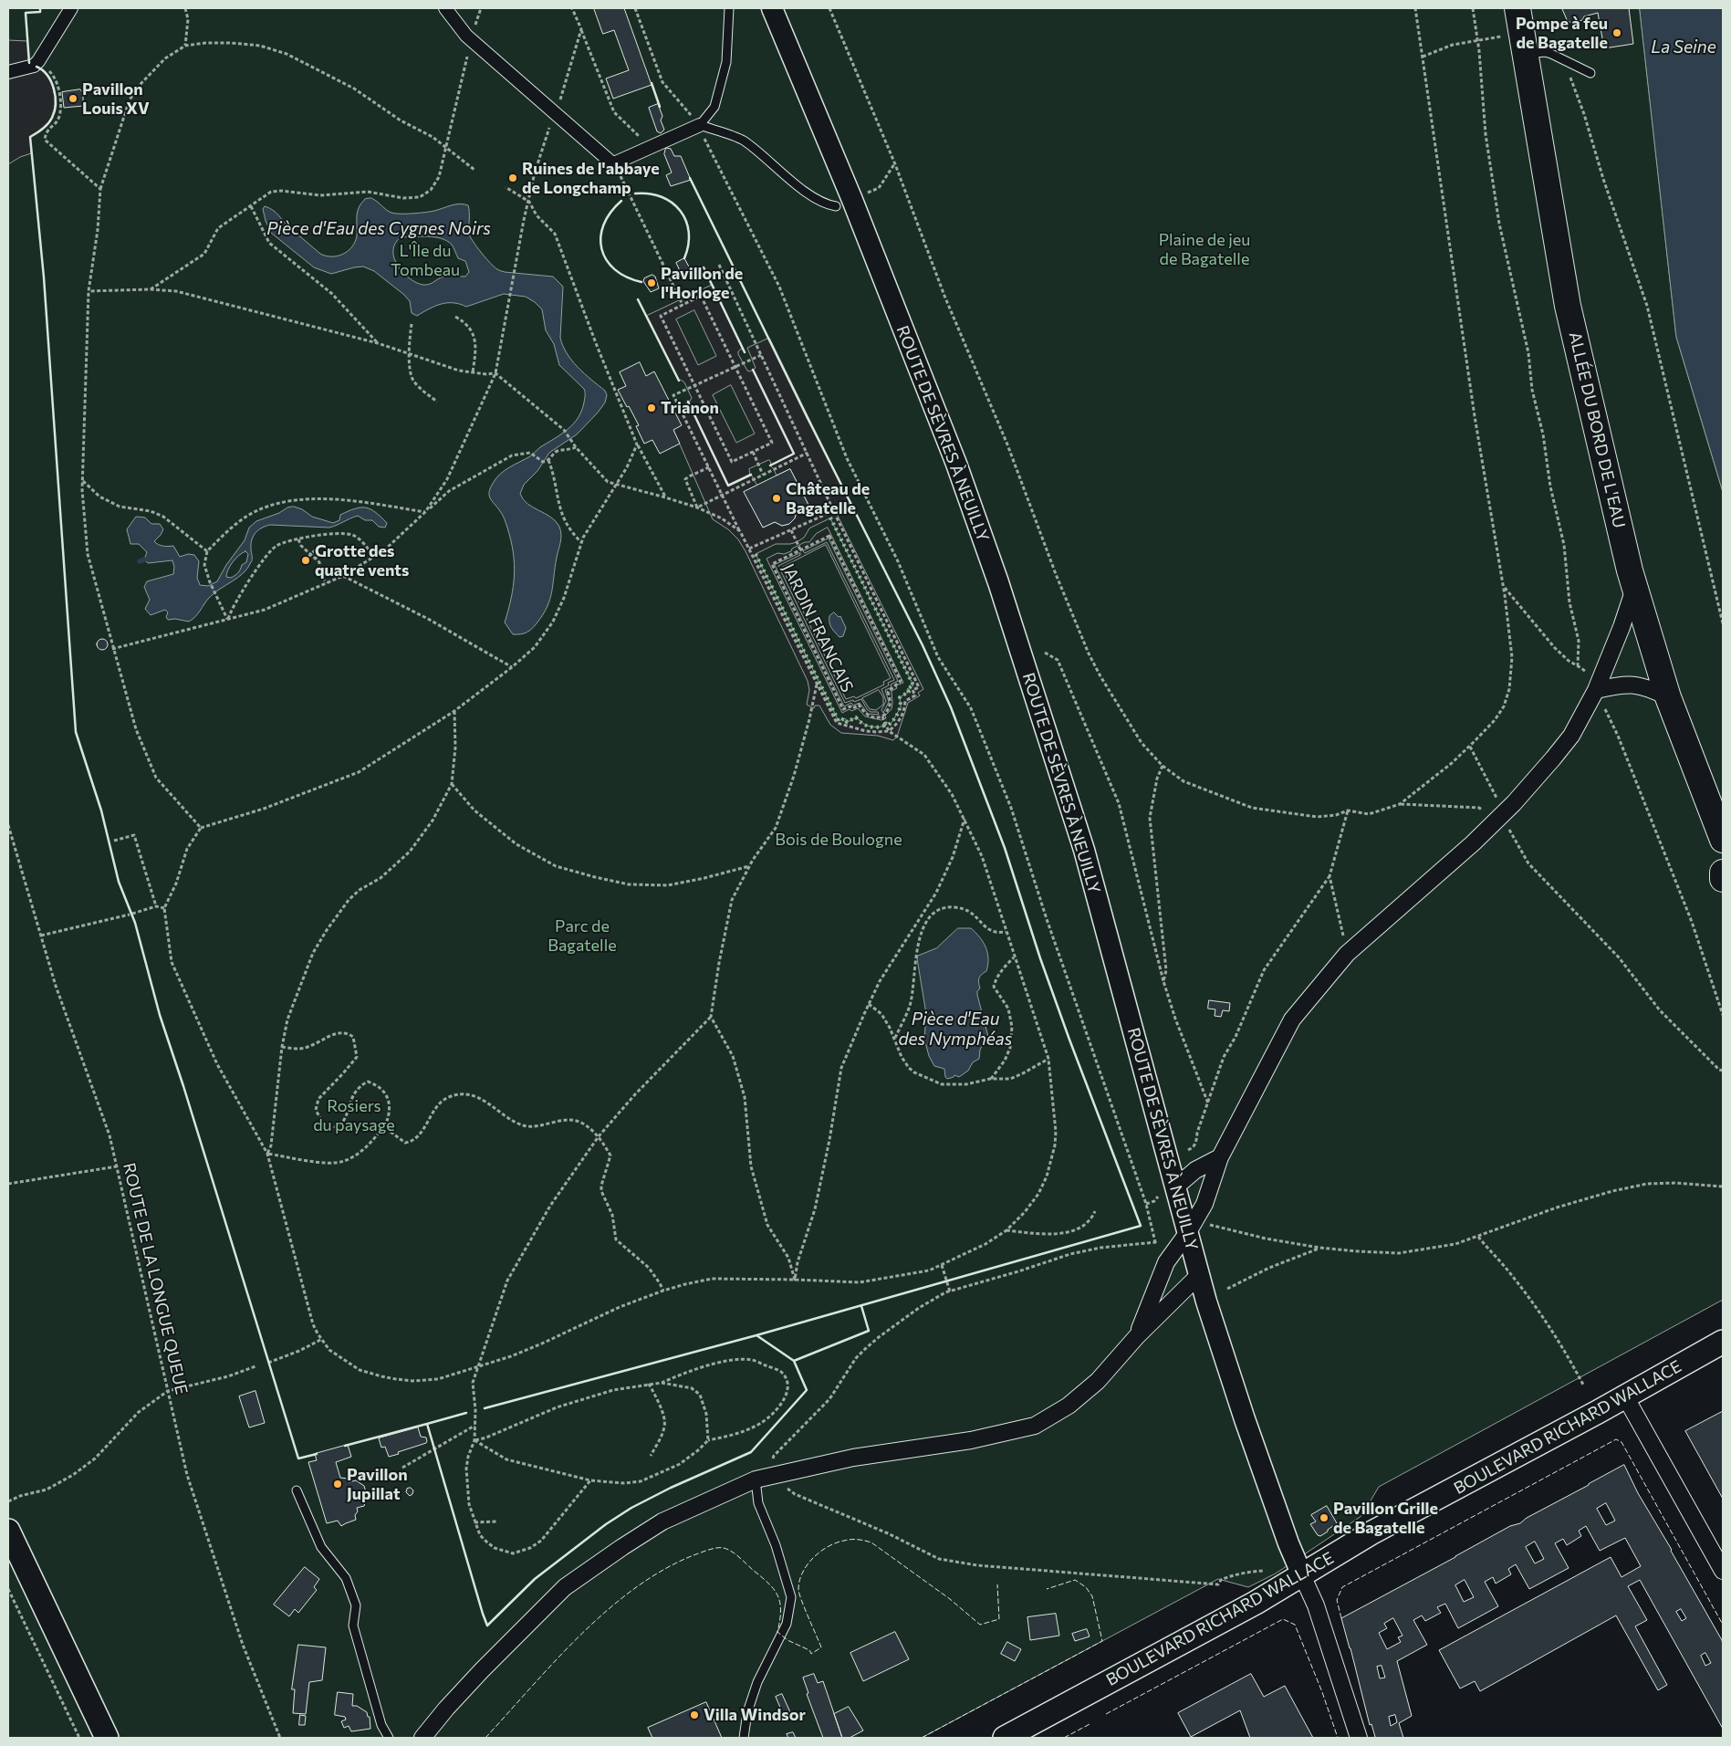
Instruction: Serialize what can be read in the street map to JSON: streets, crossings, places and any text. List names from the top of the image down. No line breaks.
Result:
{"streets":{"main road":["ALLÉE DU BORD DE L'EAU","BOULEVARD RICHARD WALLACE"],"street":["ROUTE DE SÈVRES À NEUILLY"],"path":["JARDIN FRANCAIS","ROUTE DE LA LONGUE QUEUE"]},"crossings":[["ROUTE DE SÈVRES À NEUILLY","BOULEVARD RICHARD WALLACE"]],"water":["La Seine","Pièce d'Eau des Cygnes Noirs","Pièce d'Eau des Nymphéas"],"parks":["Plaine de jeu de Bagatelle","L'Île du Tombeau","Bois de Boulogne","Parc de Bagatelle","Rosiers du paysage"],"places":["Pompe à feu de Bagatelle","Pavillon Louis XV","Ruines de l'abbaye de Longchamp","Pavillon de l'Horloge","Trianon","Château de Bagatelle","Grotte des quatre vents","Pavillon Jupillat","Pavillon Grille de Bagatelle","Villa Windsor"]}
